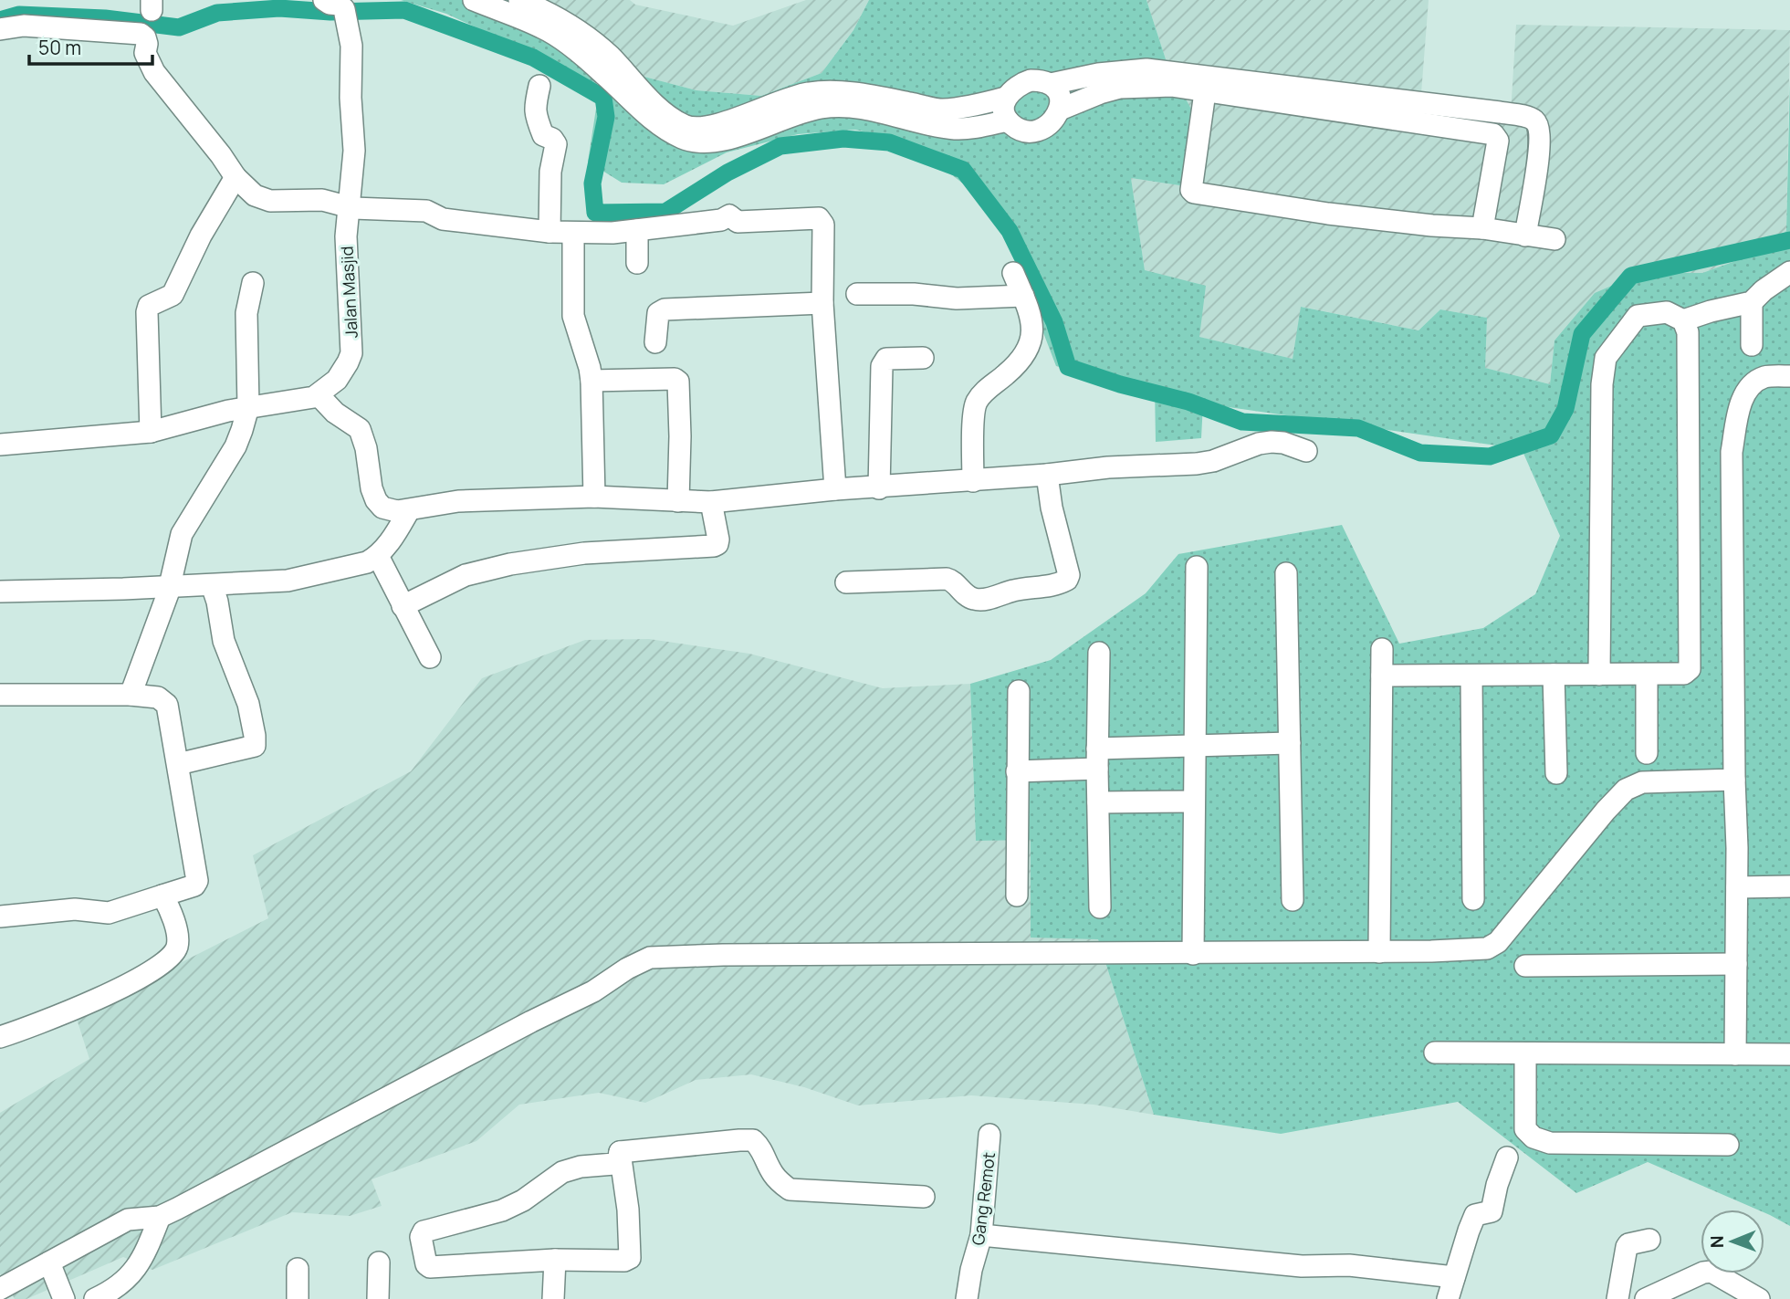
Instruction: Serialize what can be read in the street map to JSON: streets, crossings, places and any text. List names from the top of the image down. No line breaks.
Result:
{"streets":{"street":["Jalan Masjid","Gang Remot"]},"scale_bar":"50 m","north":"left"}
